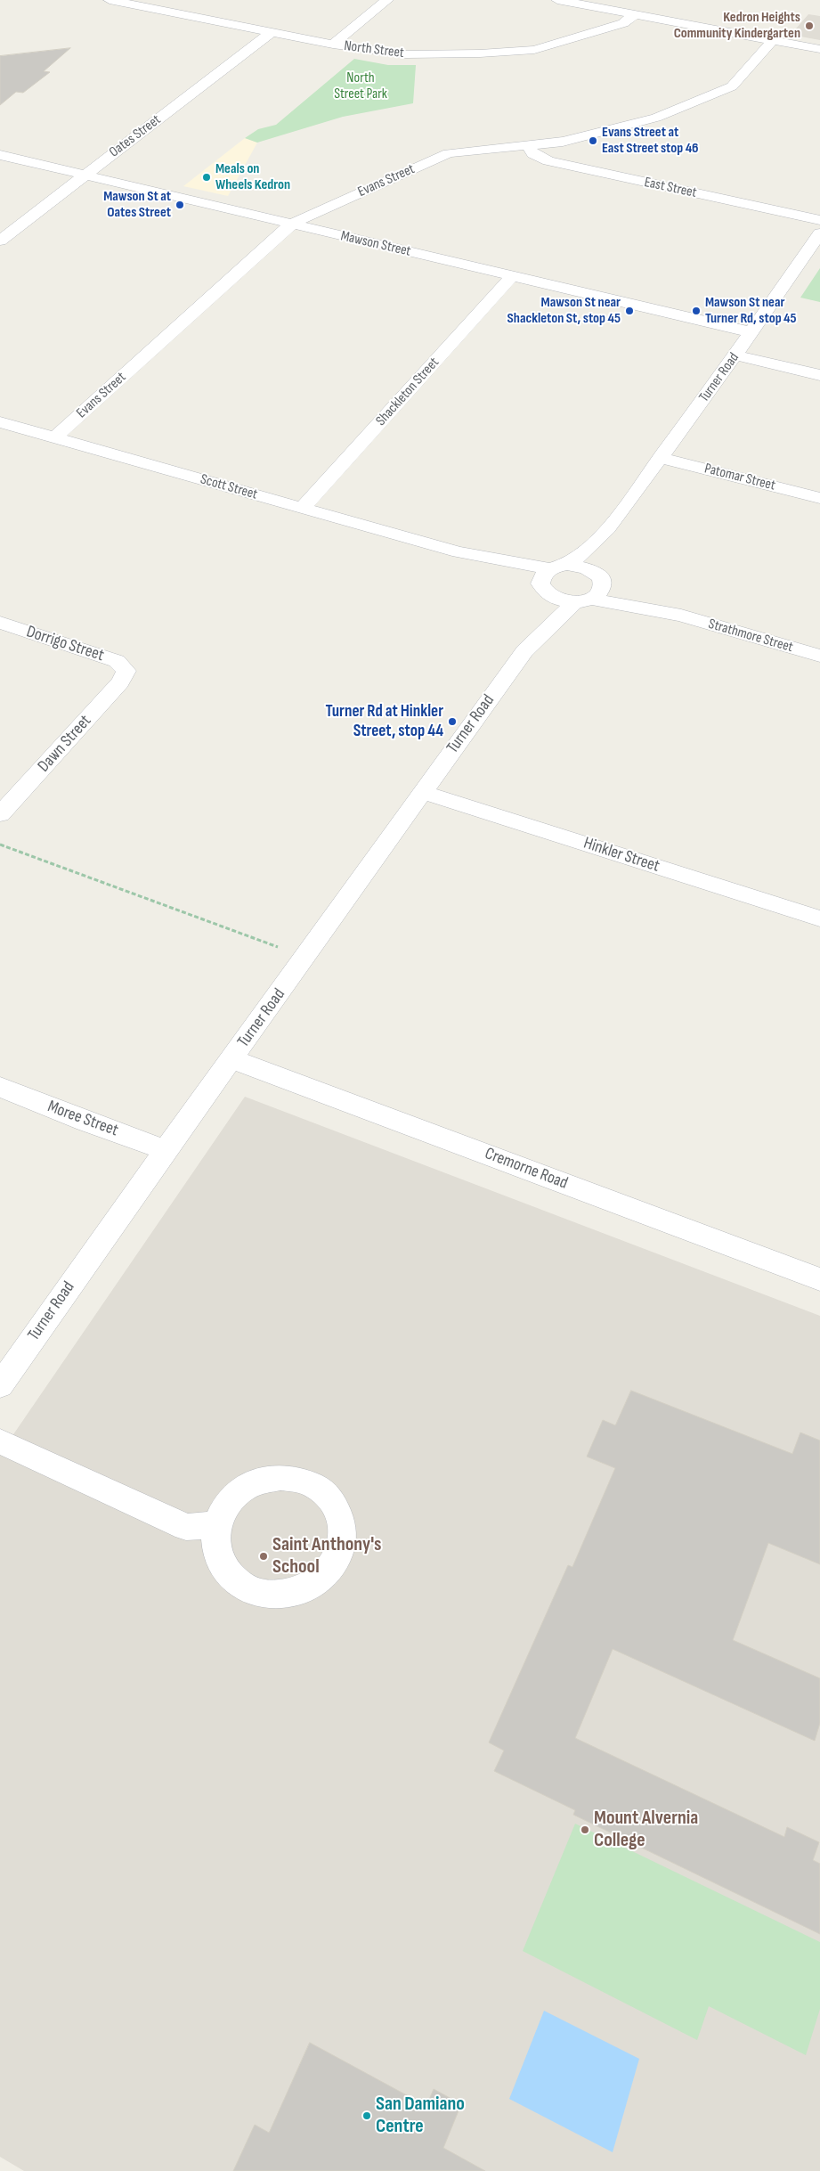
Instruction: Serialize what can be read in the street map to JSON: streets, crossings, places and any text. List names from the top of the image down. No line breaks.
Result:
{"streets":{"street":["North Street","Oates Street","Evans Street","East Street","Mawson Street","Turner Road","Shackleton Street","Patomar Street","Scott Street","Strathmore Street","Dorrigo Street","Dawn Street","Hinkler Street","Moree Street","Cremorne Road"]},"crossings":[["North Street","Oates Street"],["Oates Street","Mawson Street"],["Evans Street","East Street"],["Evans Street","Mawson Street"],["Evans Street","Scott Street"],["Mawson Street","Turner Road"],["Mawson Street","Shackleton Street"],["Turner Road","Patomar Street"],["Turner Road","Scott Street"],["Turner Road","Strathmore Street"],["Turner Road","Hinkler Street"],["Turner Road","Moree Street"],["Turner Road","Cremorne Road"],["Shackleton Street","Scott Street"],["Dorrigo Street","Dawn Street"]],"parks":["North Street Park"],"places":["Kedron Heights Community Kindergarten","Evans Street at East Street stop 46","Meals on Wheels Kedron","Mawson St at Oates Street","Mawson St near Shackleton St, stop 45","Mawson St near Turner Rd, stop 45","Turner Rd at Hinkler Street, stop 44","Saint Anthony's School","Mount Alvernia College","San Damiano Centre"]}
